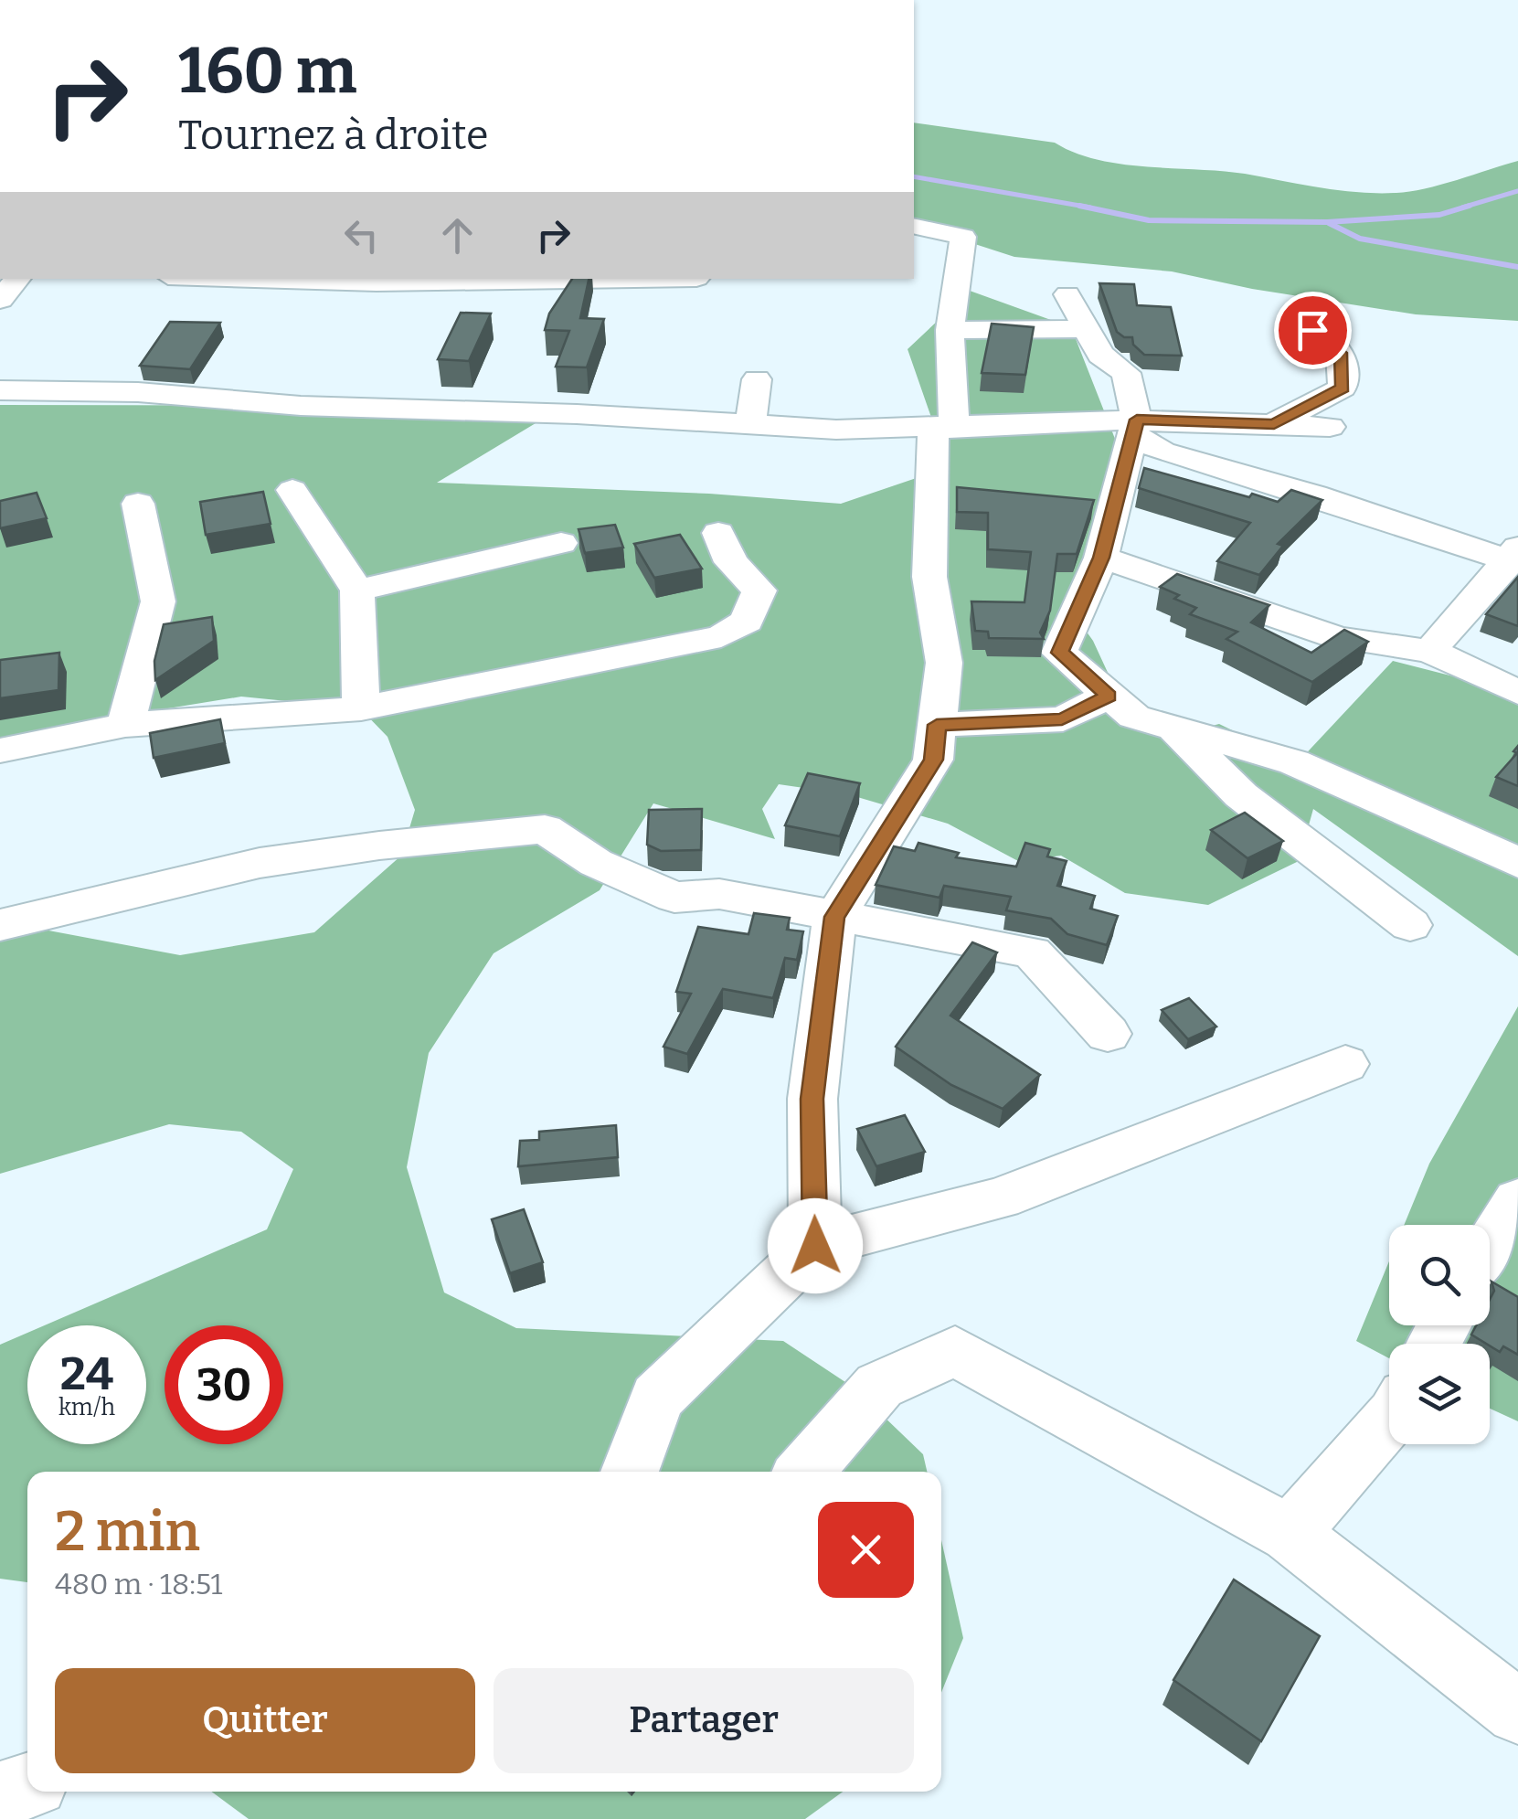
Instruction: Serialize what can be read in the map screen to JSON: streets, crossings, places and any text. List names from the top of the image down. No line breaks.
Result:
{"page":{"turn":["160 m","Tournez à droite"],"speed":"24 km/h","limit":"30","heading":["2 min","480 m · 18:51"],"buttons":["Quitter","Partager"]}}
